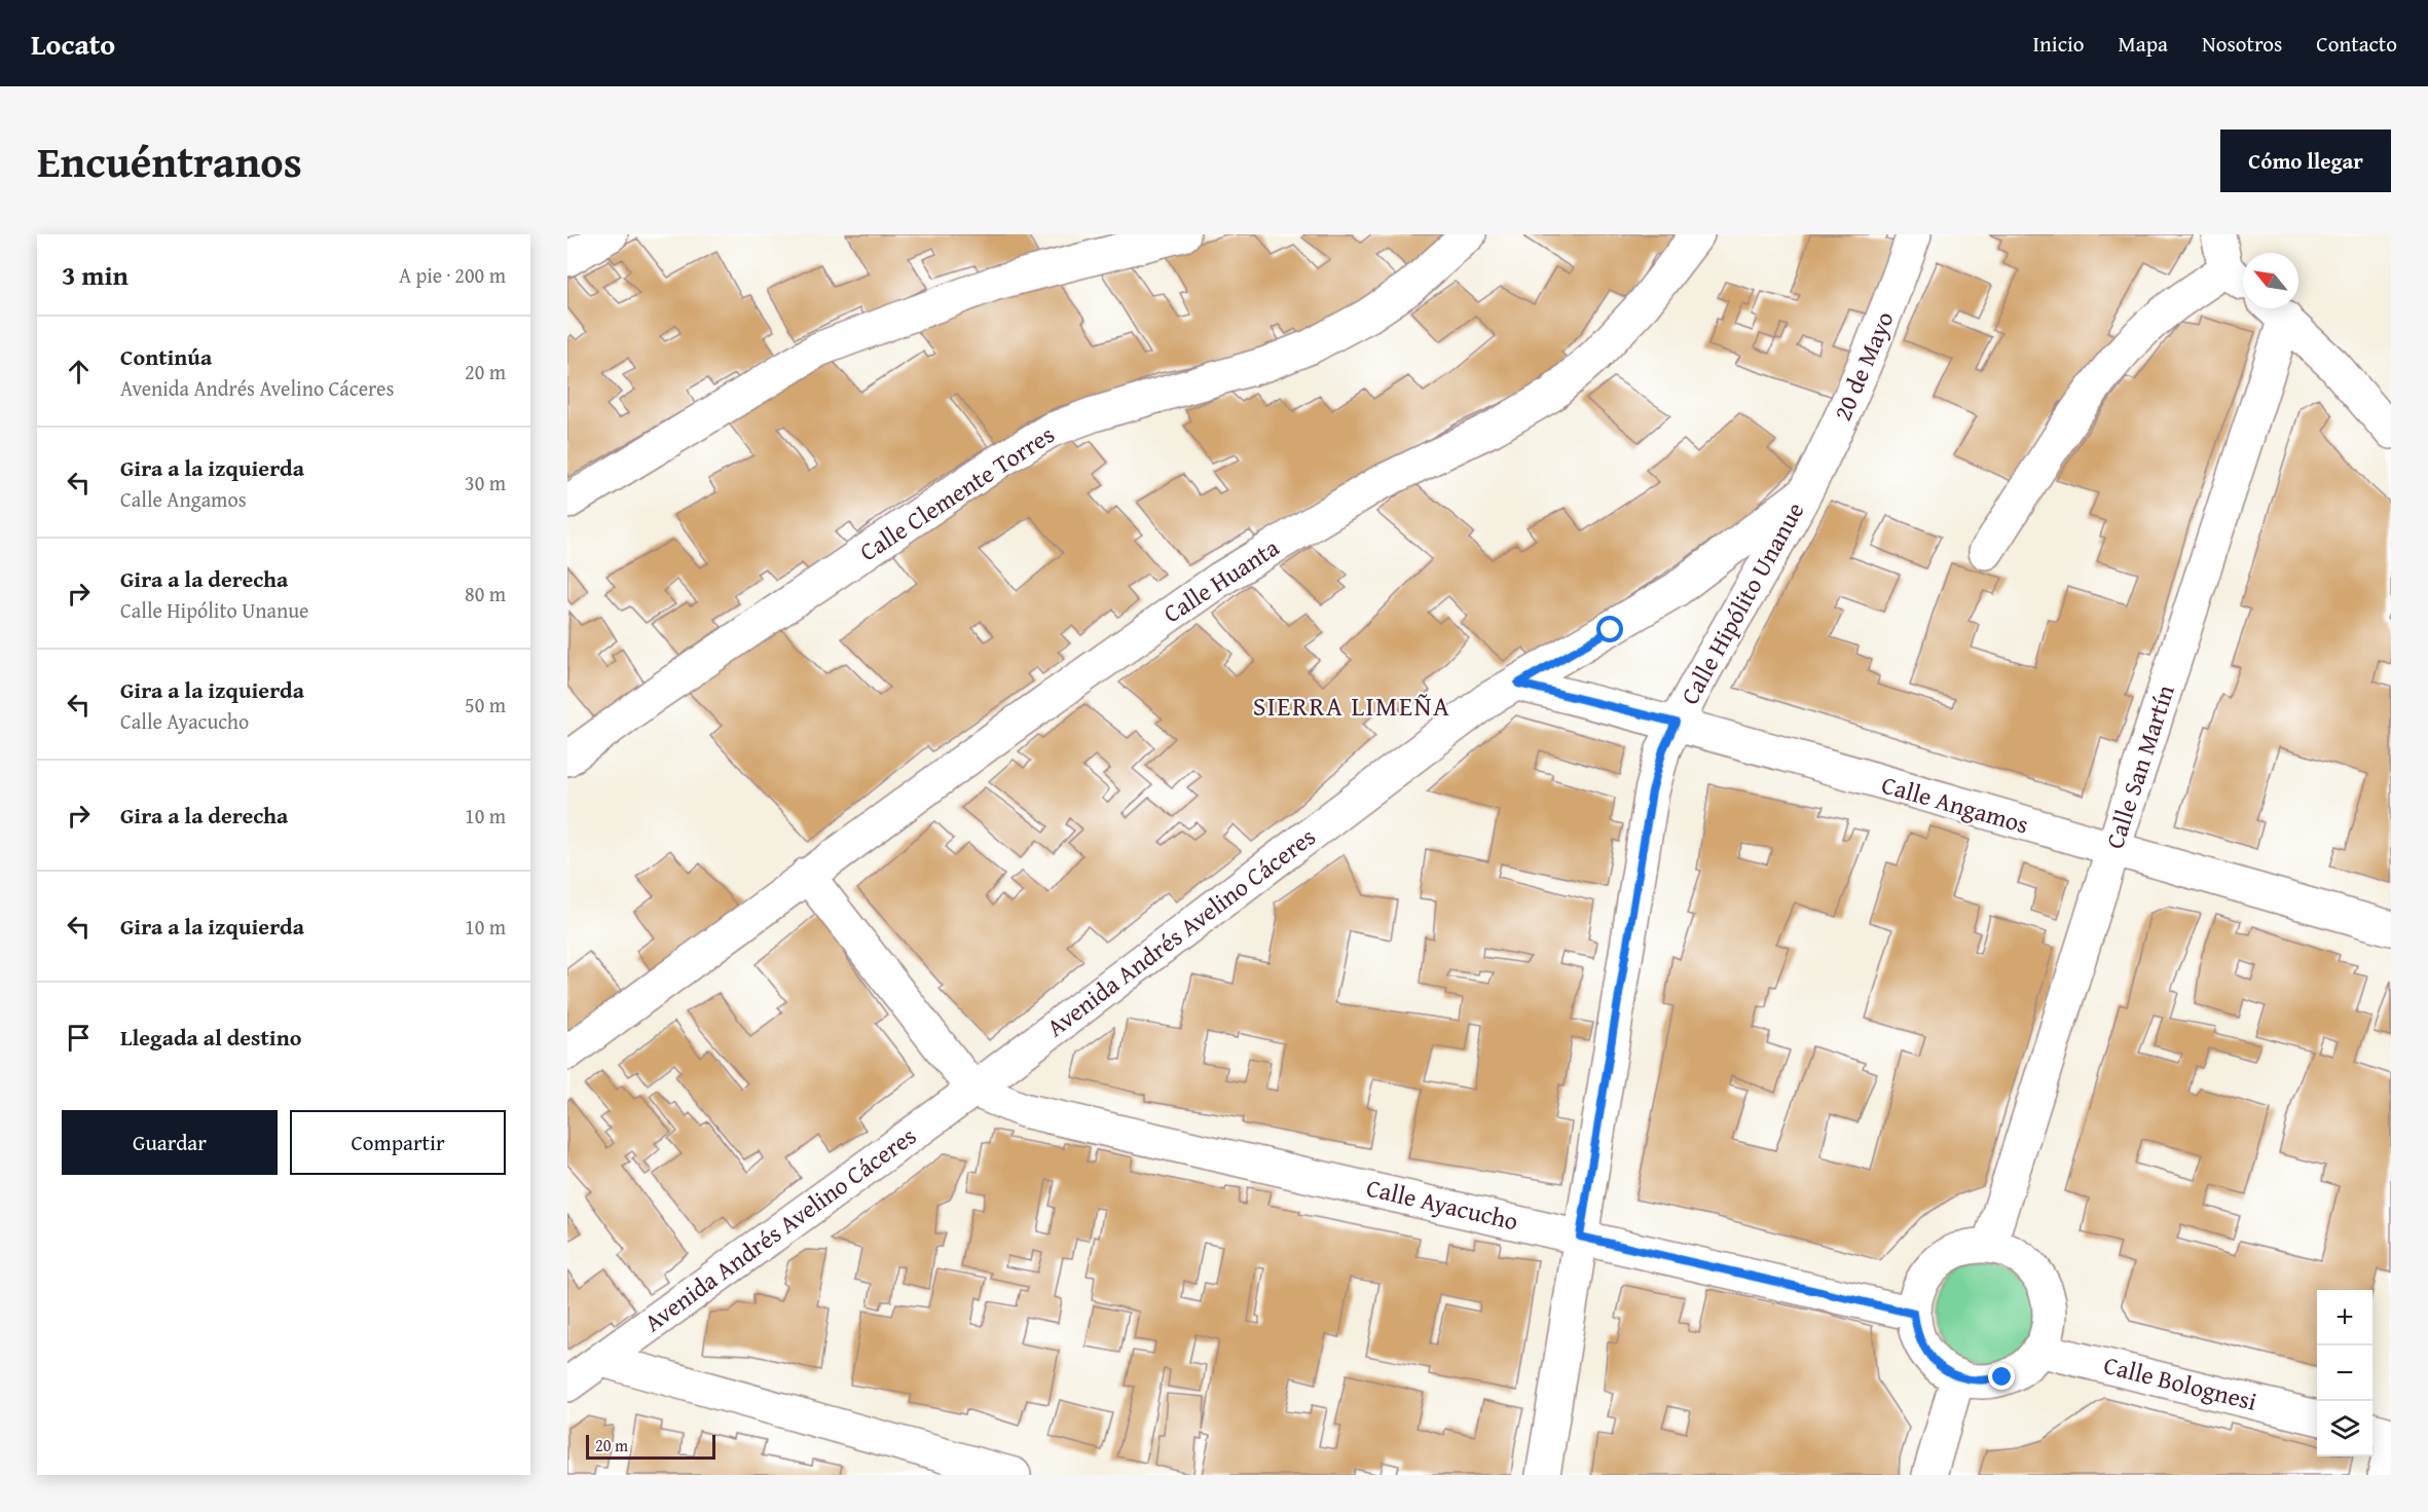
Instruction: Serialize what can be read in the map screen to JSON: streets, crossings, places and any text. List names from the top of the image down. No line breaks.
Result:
{"streets":{"street":["20 de Mayo","Calle Clemente Torres","Calle Huanta","Calle Hipólito Unanue","Calle San Martín","Calle Angamos","Avenida Andrés Avelino Cáceres","Calle Ayacucho","Calle Bolognesi"]},"crossings":[["20 de Mayo","Calle Hipólito Unanue"],["20 de Mayo","Avenida Andrés Avelino Cáceres"],["Calle Hipólito Unanue","Calle Angamos"],["Calle Hipólito Unanue","Avenida Andrés Avelino Cáceres"],["Calle Hipólito Unanue","Calle Ayacucho"],["Calle San Martín","Calle Angamos"],["Calle San Martín","Calle Ayacucho"],["Calle San Martín","Calle Bolognesi"],["Calle Angamos","Avenida Andrés Avelino Cáceres"],["Avenida Andrés Avelino Cáceres","Calle Ayacucho"],["Calle Ayacucho","Calle Bolognesi"]],"districts":["SIERRA LIMEÑA"],"scale_bar":"20 m","north":"top left","page":{"header":"Locato","nav":["Inicio","Mapa","Nosotros","Contacto"],"title":"Encuéntranos","buttons":["Cómo llegar",["Guardar","Compartir"]],"heading":["3 min","A pie · 200 m"],"list":[["Continúa","Avenida Andrés Avelino Cáceres","20 m"],["Gira a la izquierda","Calle Angamos","30 m"],["Gira a la derecha","Calle Hipólito Unanue","80 m"],["Gira a la izquierda","Calle Ayacucho","50 m"],["Gira a la derecha","10 m"],["Gira a la izquierda","10 m"],"Llegada al destino"],"map_buttons":["+","−"],"scale":"20 m"}}
